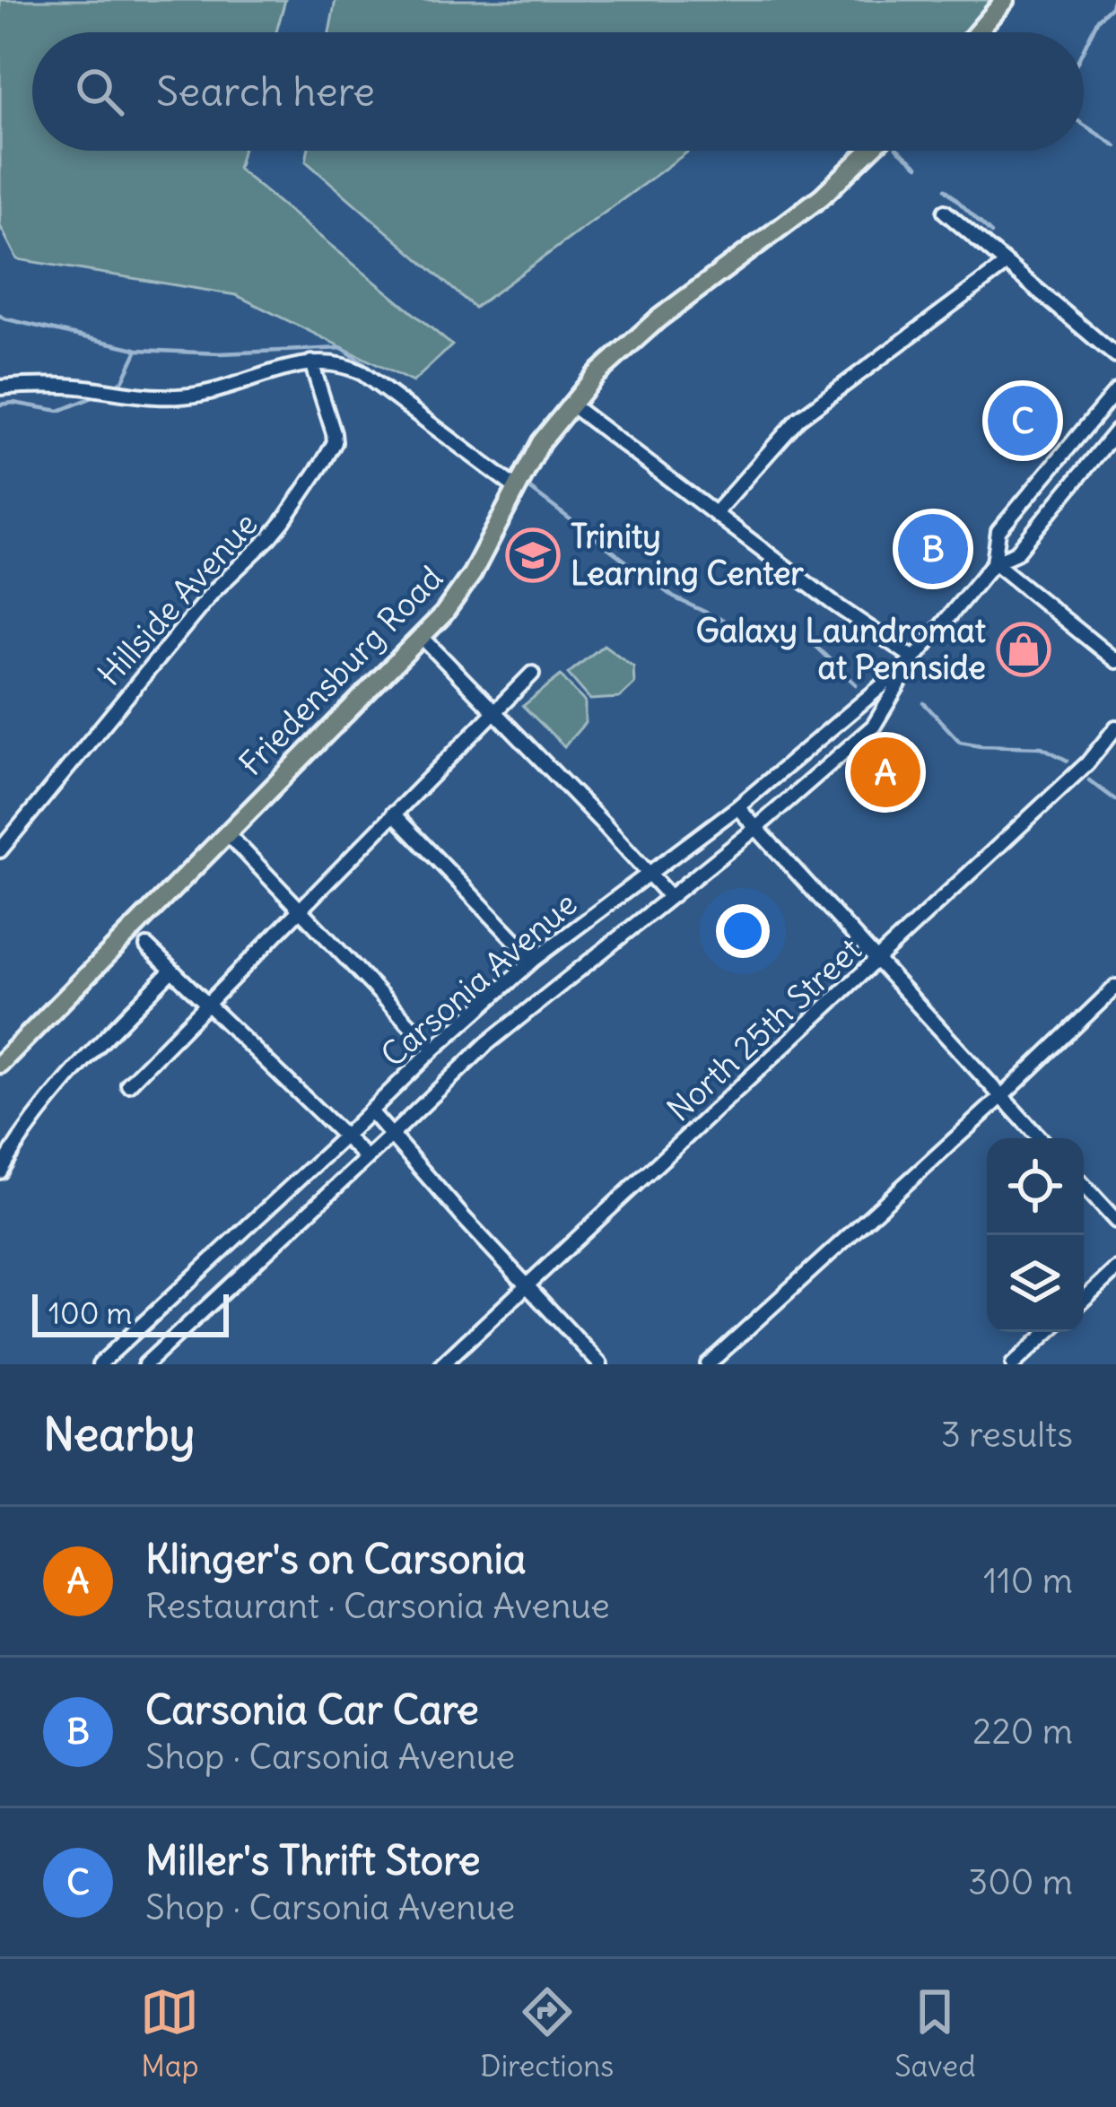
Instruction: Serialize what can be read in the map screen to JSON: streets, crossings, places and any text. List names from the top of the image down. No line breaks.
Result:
{"streets":{"main road":["Friedensburg Road"],"street":["Hillside Avenue","Carsonia Avenue","North 25th Street"]},"places":{"school or university":["Trinity Learning Center"],"shop":["Galaxy Laundromat at Pennside"]},"scale_bar":"100 m","page":{"search":"Search here","pins":["C","B","A"],"scale":"100 m","heading":["Nearby","3 results"],"list":[{"mark":"A","name":"Klinger's on Carsonia","note":"Restaurant · Carsonia Avenue","value":"110 m"},{"mark":"B","name":"Carsonia Car Care","note":"Shop · Carsonia Avenue","value":"220 m"},{"mark":"C","name":"Miller's Thrift Store","note":"Shop · Carsonia Avenue","value":"300 m"}],"nav":["Map","Directions","Saved"]}}
